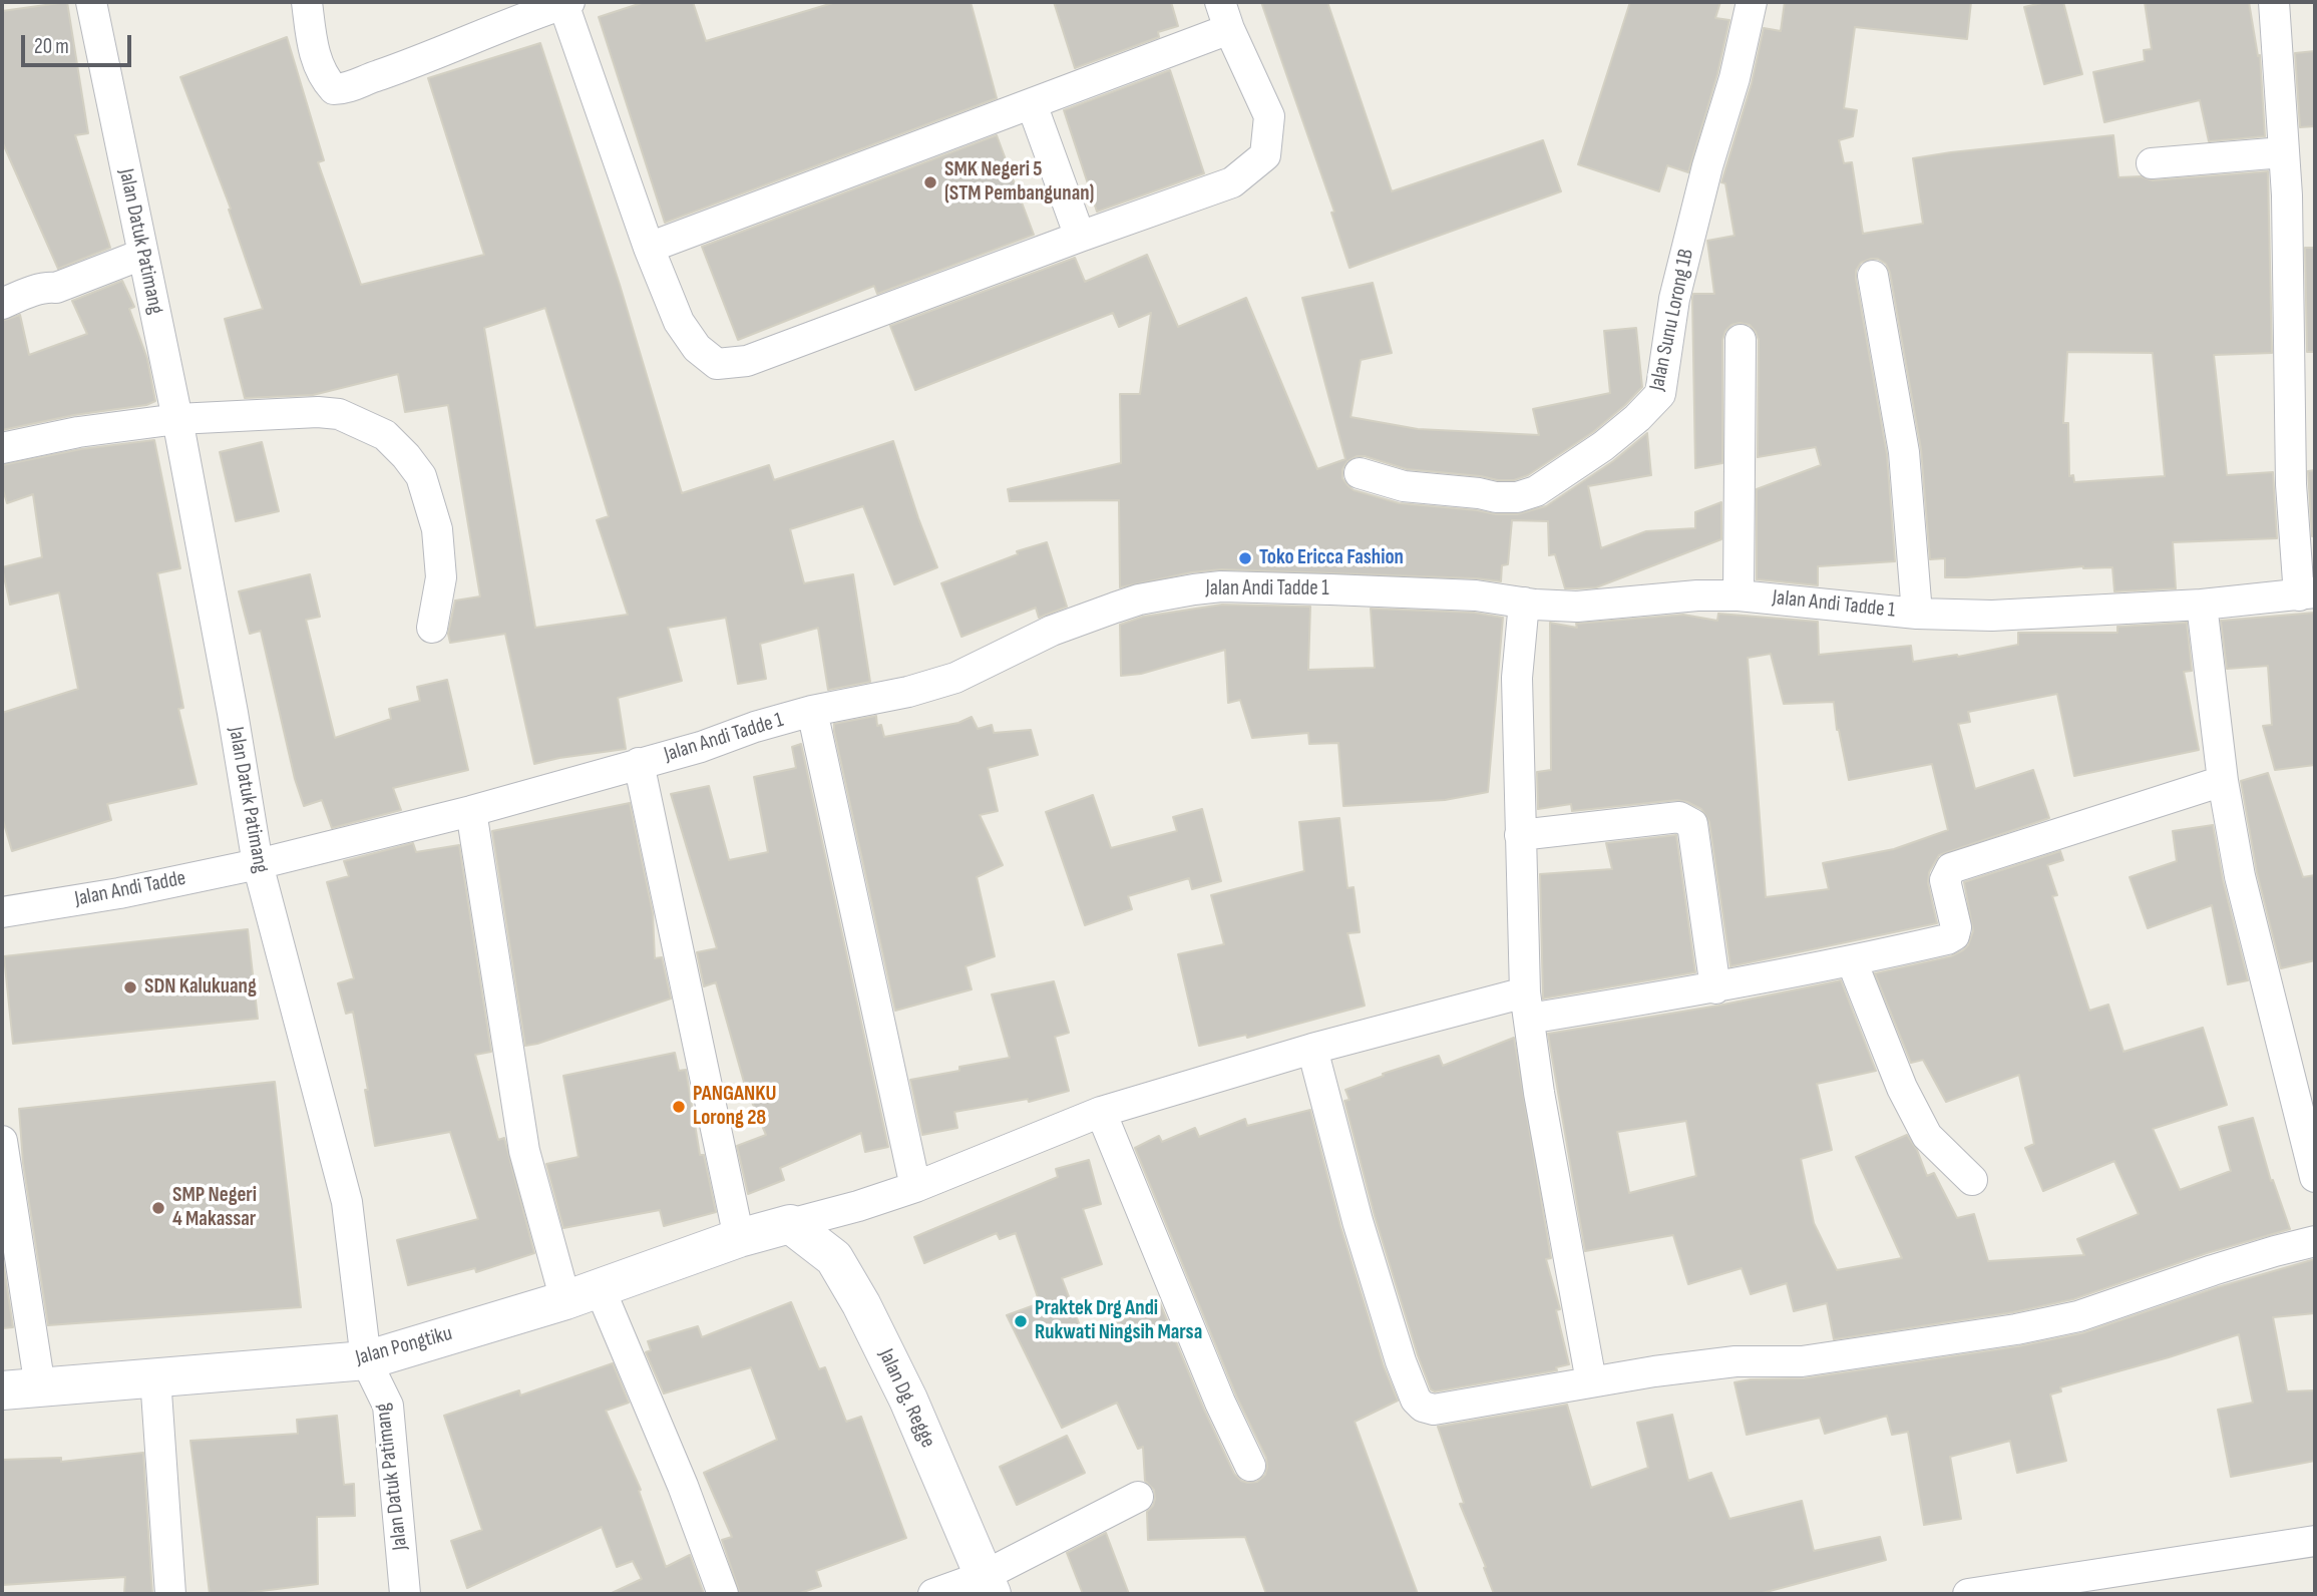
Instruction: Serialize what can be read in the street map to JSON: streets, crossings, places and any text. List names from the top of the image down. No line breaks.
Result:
{"streets":{"street":["Jalan Datuk Patimang","Jalan Sunu Lorong 1B","Jalan Andi Tadde 1","Jalan Andi Tadde","Jalan Pongtiku","Jalan Dg. Regge"]},"crossings":[["Jalan Datuk Patimang","Jalan Andi Tadde 1"],["Jalan Datuk Patimang","Jalan Andi Tadde"],["Jalan Datuk Patimang","Jalan Pongtiku"],["Jalan Andi Tadde 1","Jalan Andi Tadde"],["Jalan Pongtiku","Jalan Dg. Regge"]],"places":["SMK Negeri 5 (STM Pembangunan)","Toko Ericca Fashion","SDN Kalukuang","PANGANKU Lorong 28","SMP Negeri 4 Makassar","Praktek Drg Andi Rukwati Ningsih Marsa"],"scale_bar":"20 m"}
